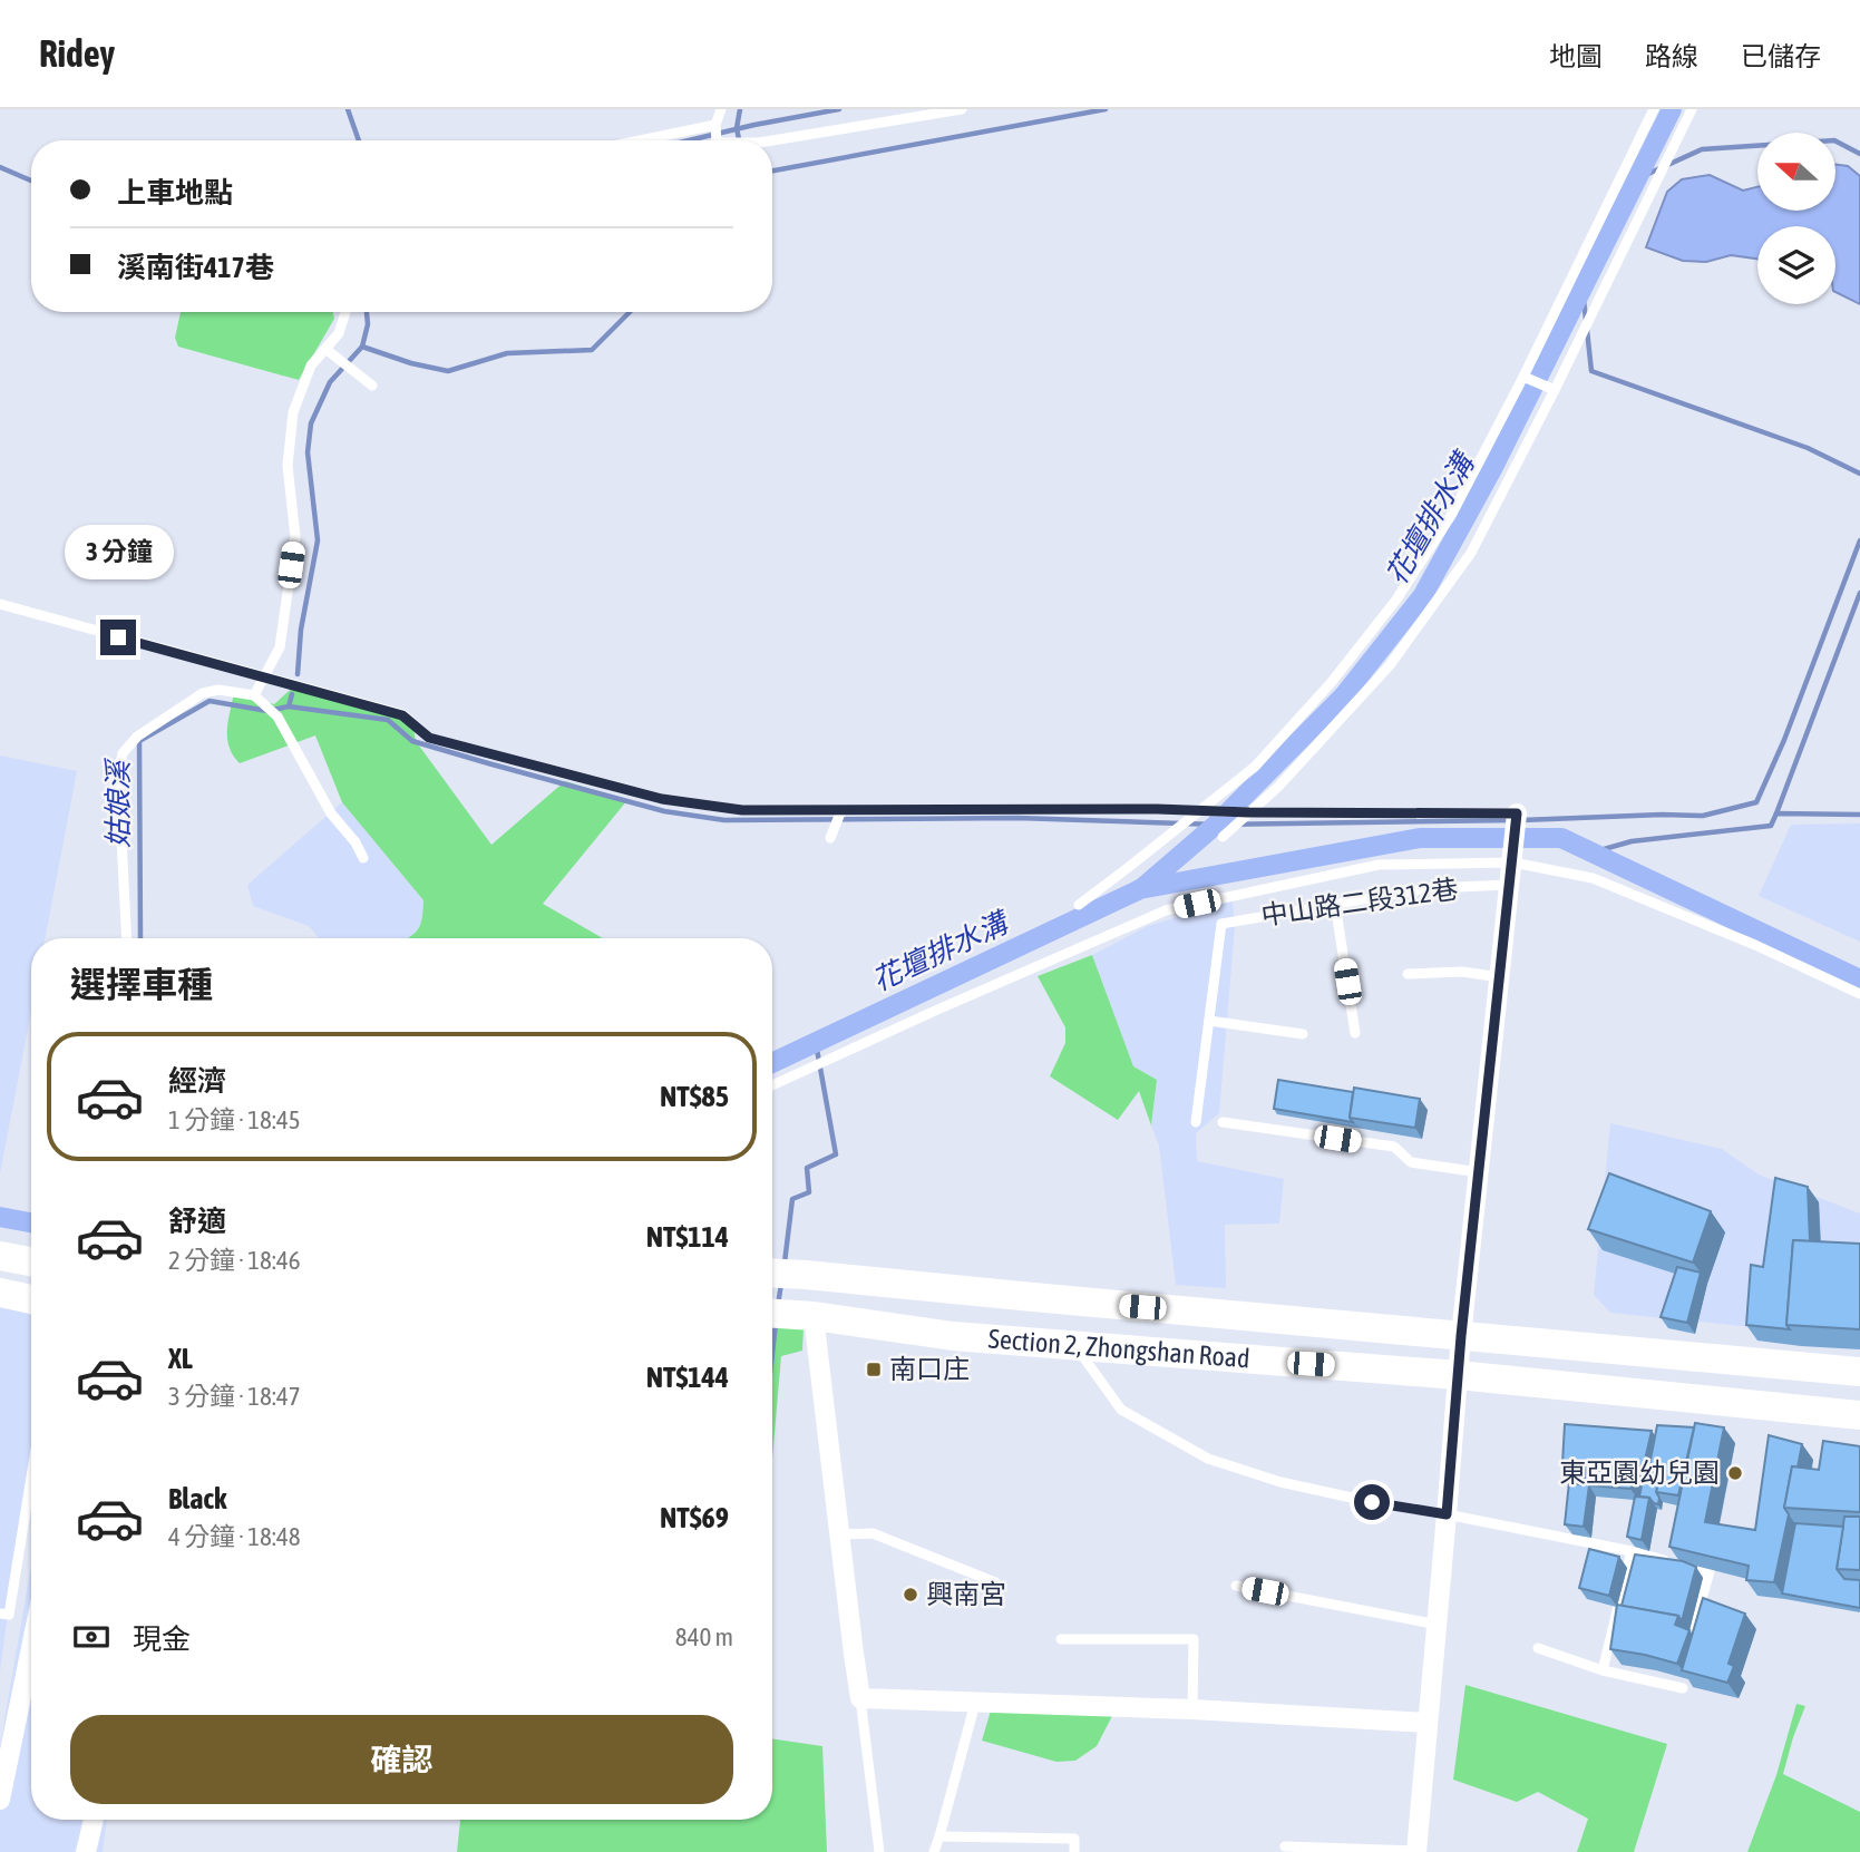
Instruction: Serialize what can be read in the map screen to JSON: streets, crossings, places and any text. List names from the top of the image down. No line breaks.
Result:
{"streets":{"main road":["Section 2, Zhongshan Road"],"lane":["中山路二段312巷"]},"water":["花壇排水溝","姑娘溪"],"places":{"transit":["南口庄"],"other":["東亞園幼兒園","興南宮"]},"north":"left","page":{"header":"Ridey","nav":["地圖","路線","已儲存"],"banner":["上車地點","溪南街417巷"],"bubble":"3 分鐘","heading":"選擇車種","list":[{"name":"經濟","note":"1 分鐘 · 18:45","value":"NT$85"},{"name":"舒適","note":"2 分鐘 · 18:46","value":"NT$114"},{"name":"XL","note":"3 分鐘 · 18:47","value":"NT$144"},{"name":"Black","note":"4 分鐘 · 18:48","value":"NT$69"}],"pay":["現金","840 m"],"buttons":"確認"}}
